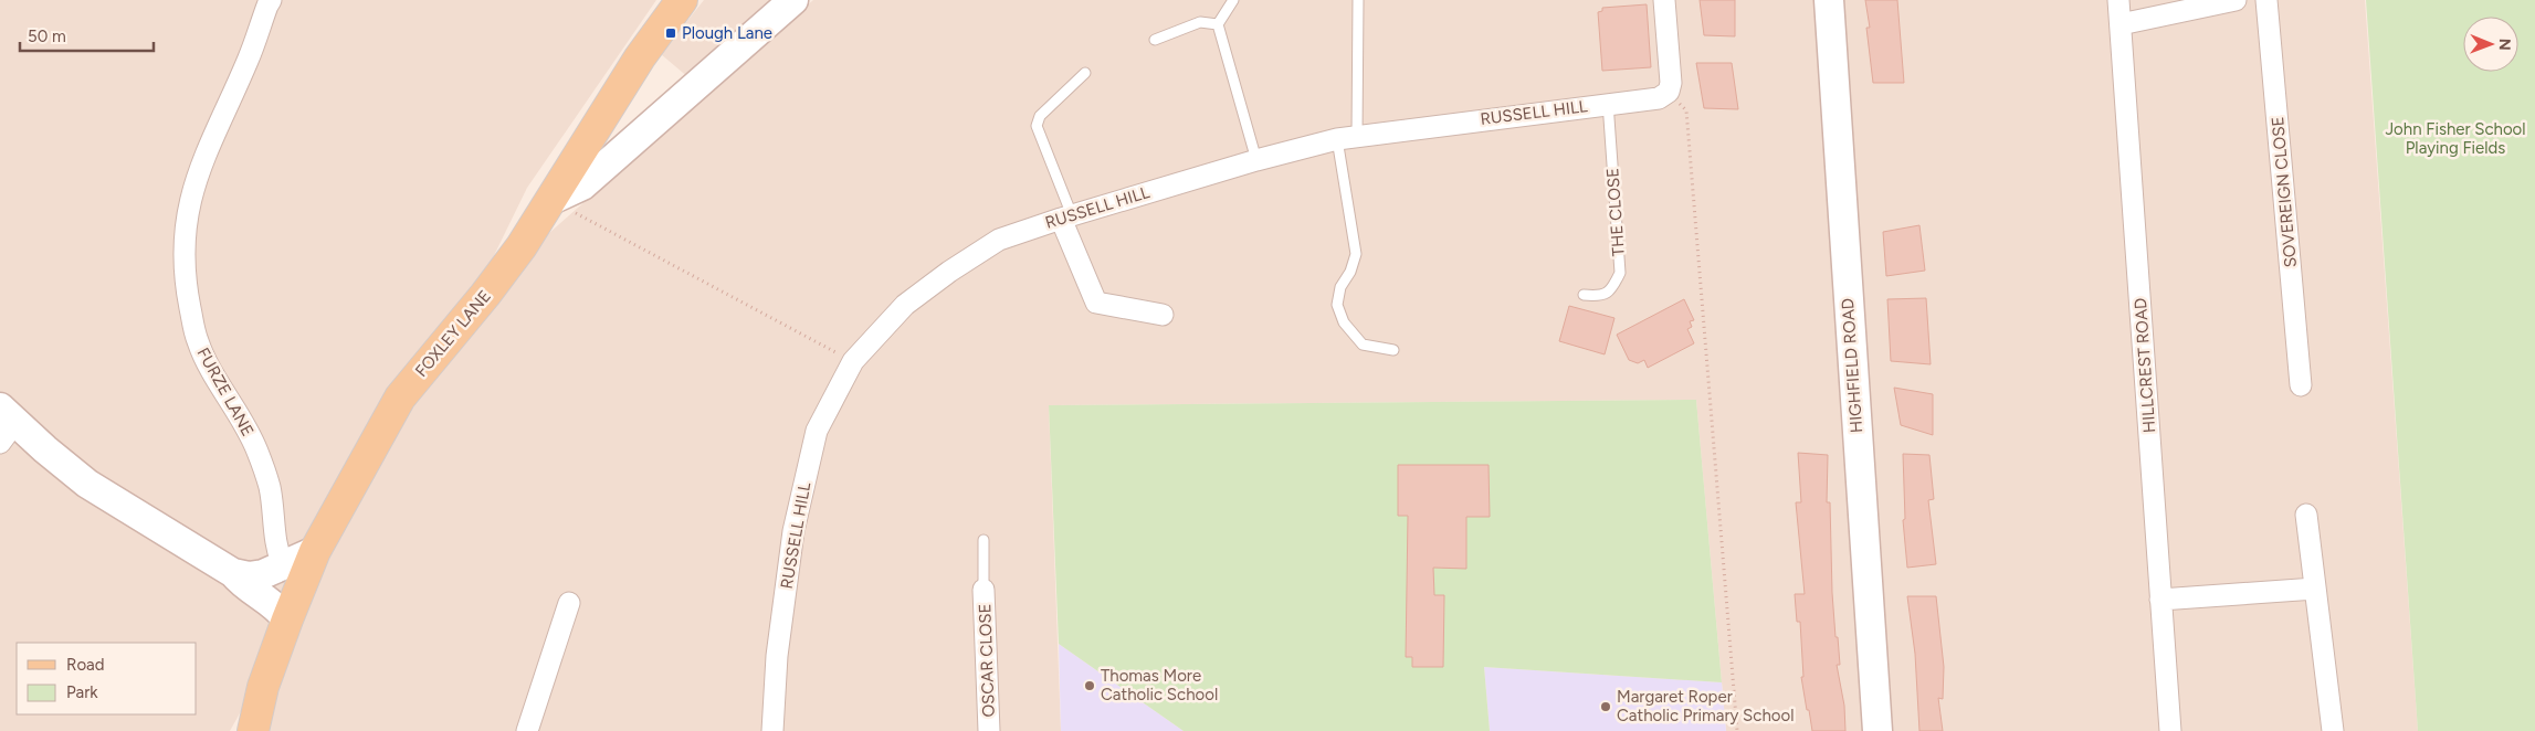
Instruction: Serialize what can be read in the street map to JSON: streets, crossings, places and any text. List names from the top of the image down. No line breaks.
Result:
{"streets":{"main road":["FOXLEY LANE"],"street":["RUSSELL HILL","SOVEREIGN CLOSE","HIGHFIELD ROAD","HILLCREST ROAD","FURZE LANE","OSCAR CLOSE"],"lane":["THE CLOSE"]},"crossings":[["RUSSELL HILL","THE CLOSE"]],"parks":["John Fisher School Playing Fields"],"places":{"transit":["Plough Lane"],"other":["Thomas More Catholic School","Margaret Roper Catholic Primary School"]},"legend":["Road","Park"],"scale_bar":"50 m","north":"right"}
